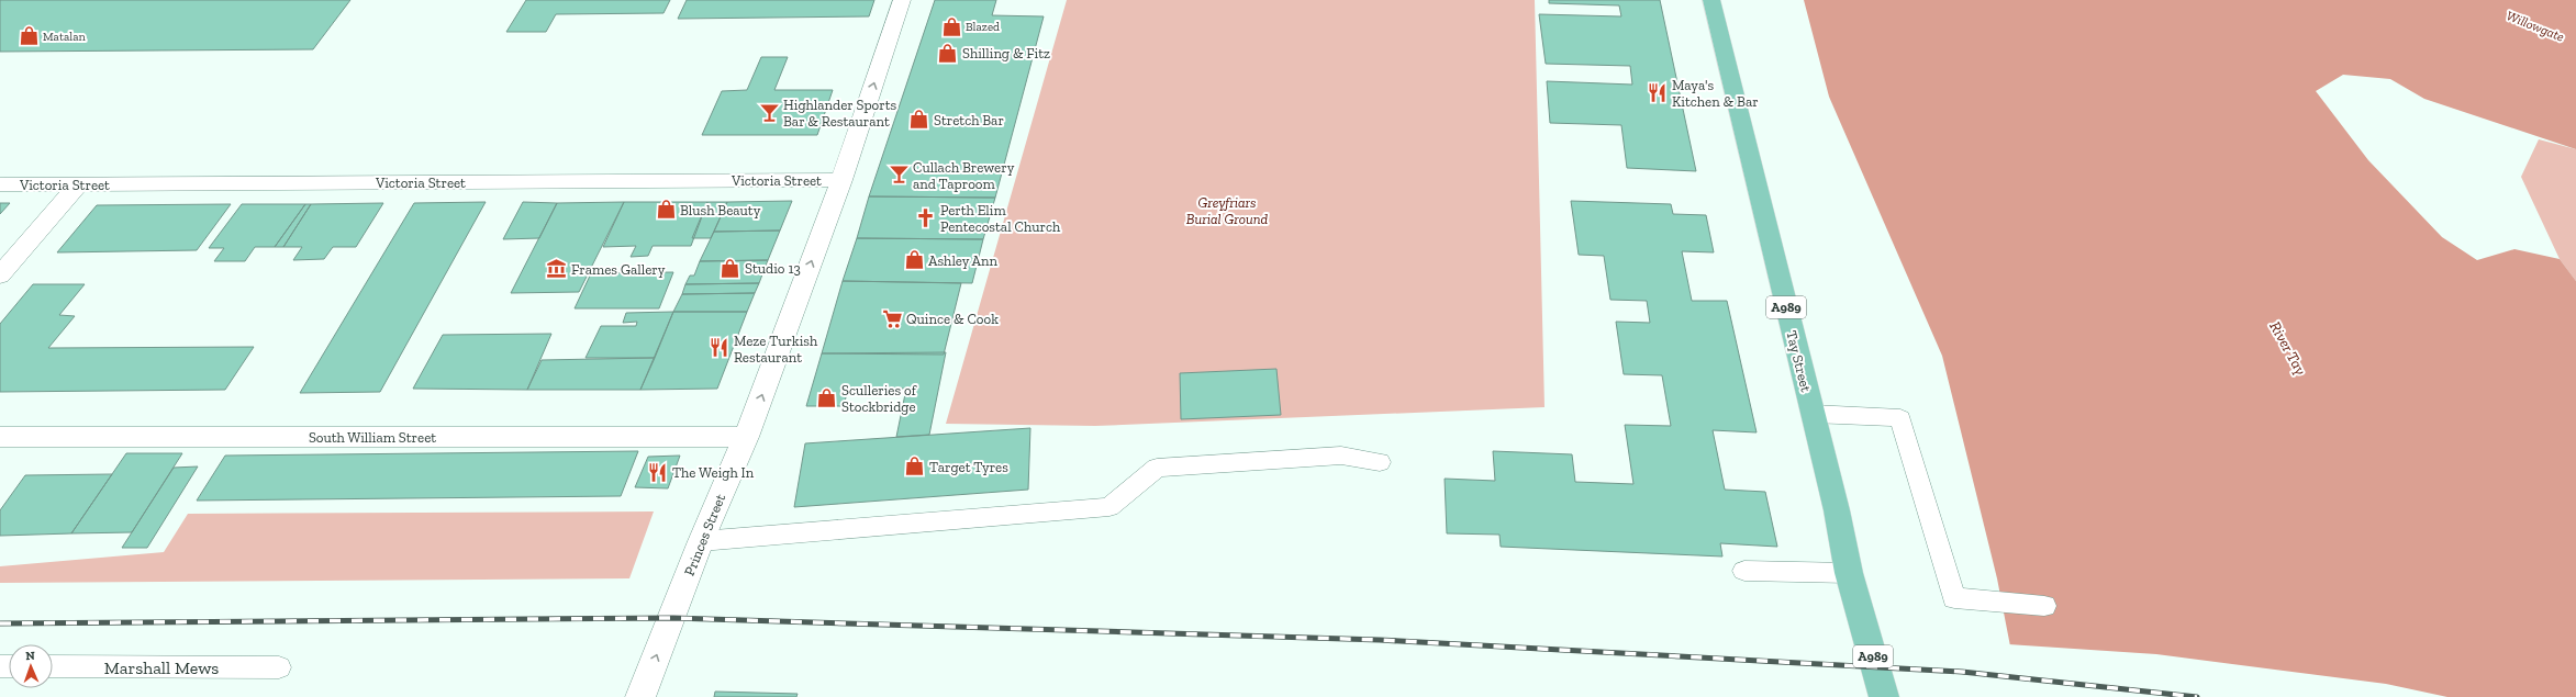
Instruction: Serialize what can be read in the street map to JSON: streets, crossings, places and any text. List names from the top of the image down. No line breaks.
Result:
{"streets":{"main road":["A989","Tay Street"],"street":["Victoria Street","South William Street","Princes Street"],"lane":["Marshall Mews"]},"crossings":[["Victoria Street","Princes Street"],["South William Street","Princes Street"]],"one_way":["Princes Street"],"water":["Willowgate","River Tay"],"parks":["Greyfriars Burial Ground"],"places":{"shop":["Blazed","Matalan","Shilling & Fitz","Stretch Bar","Blush Beauty","Ashley Ann","Studio 13","Sculleries of Stockbridge","Target Tyres"],"restaurant":["Maya's Kitchen & Bar","Meze Turkish Restaurant","The Weigh In"],"bar":["Highlander Sports Bar & Restaurant","Cullach Brewery and Taproom"],"church":["Perth Elim Pentecostal Church"],"museum":["Frames Gallery"],"supermarket":["Quince & Cook"]},"north":"top"}
